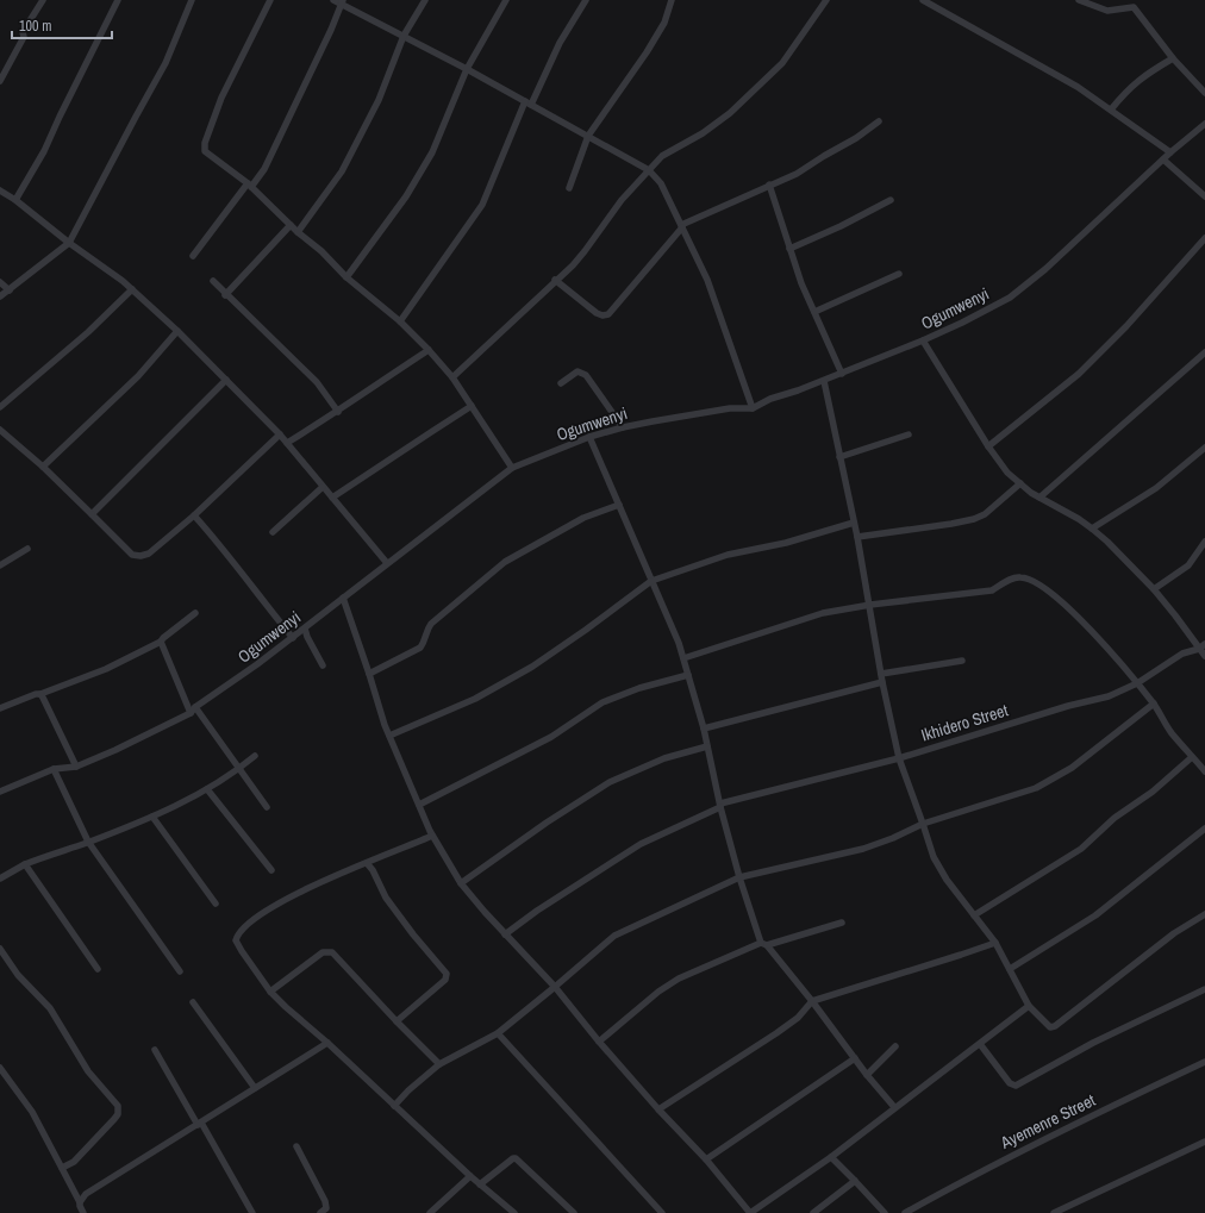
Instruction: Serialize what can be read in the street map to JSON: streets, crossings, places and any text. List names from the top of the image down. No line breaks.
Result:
{"streets":{"street":["Ogumwenyi","Ikhidero Street","Ayemenre Street"]},"scale_bar":"100 m"}
